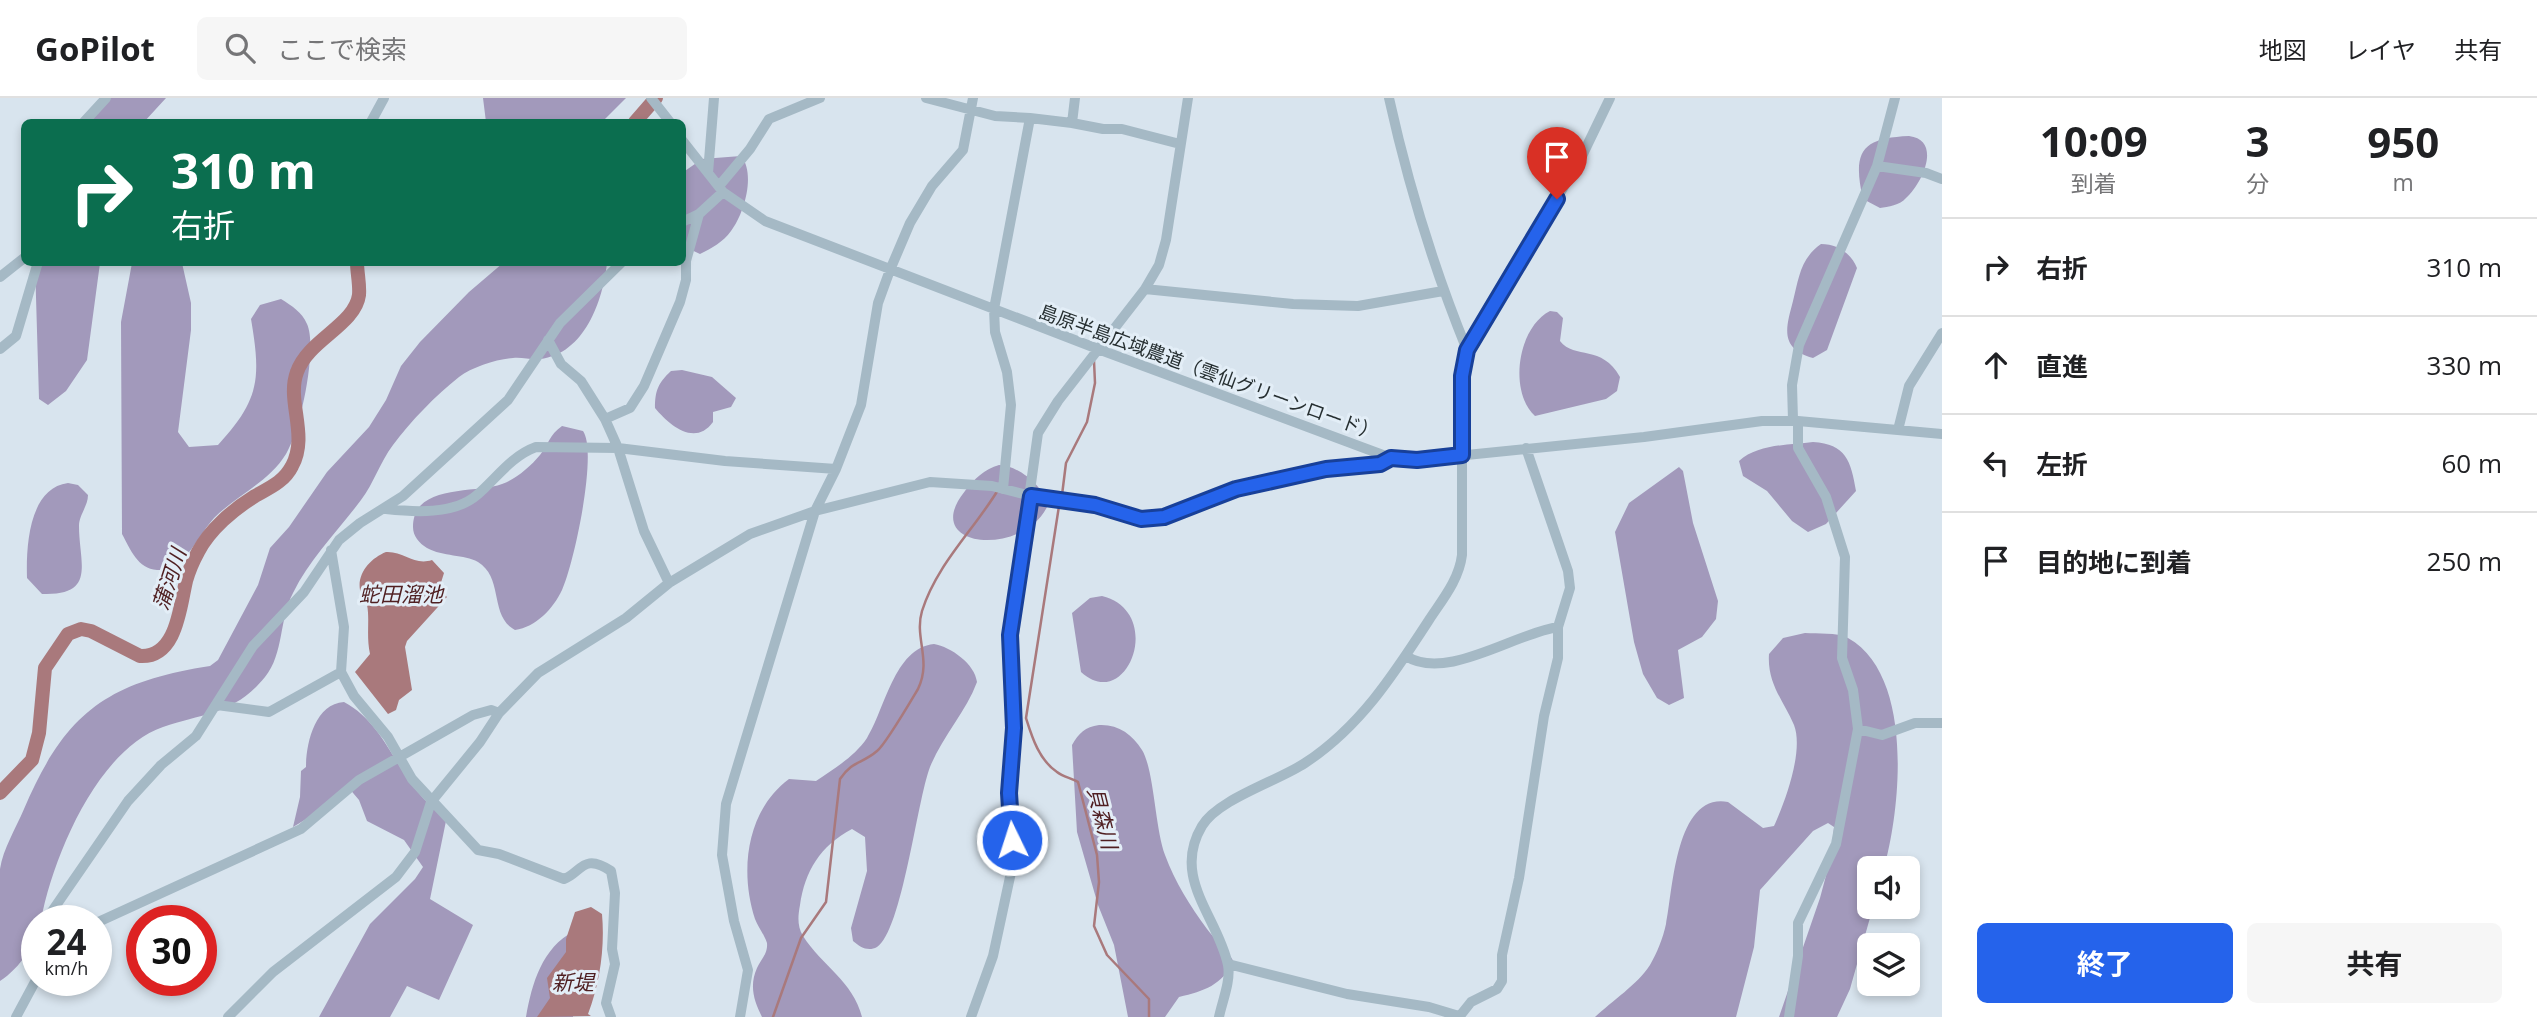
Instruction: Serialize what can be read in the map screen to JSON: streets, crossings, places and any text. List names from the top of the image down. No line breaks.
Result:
{"streets":{"street":["島原半島広域農道（雲仙グリーンロード）"]},"water":["蒲河川","蛇田溜池","貝森川","新堤"],"page":{"header":"GoPilot","search":"ここで検索","nav":["地図","レイヤ","共有"],"eta":["10:09","到着","3","分","950","m"],"turn":["310 m","右折"],"list":[{"name":"右折","value":"310 m"},{"name":"直進","value":"330 m"},{"name":"左折","value":"60 m"},{"name":"目的地に到着","value":"250 m"}],"speed":"24 km/h","limit":"30","buttons":["終了","共有"]}}
